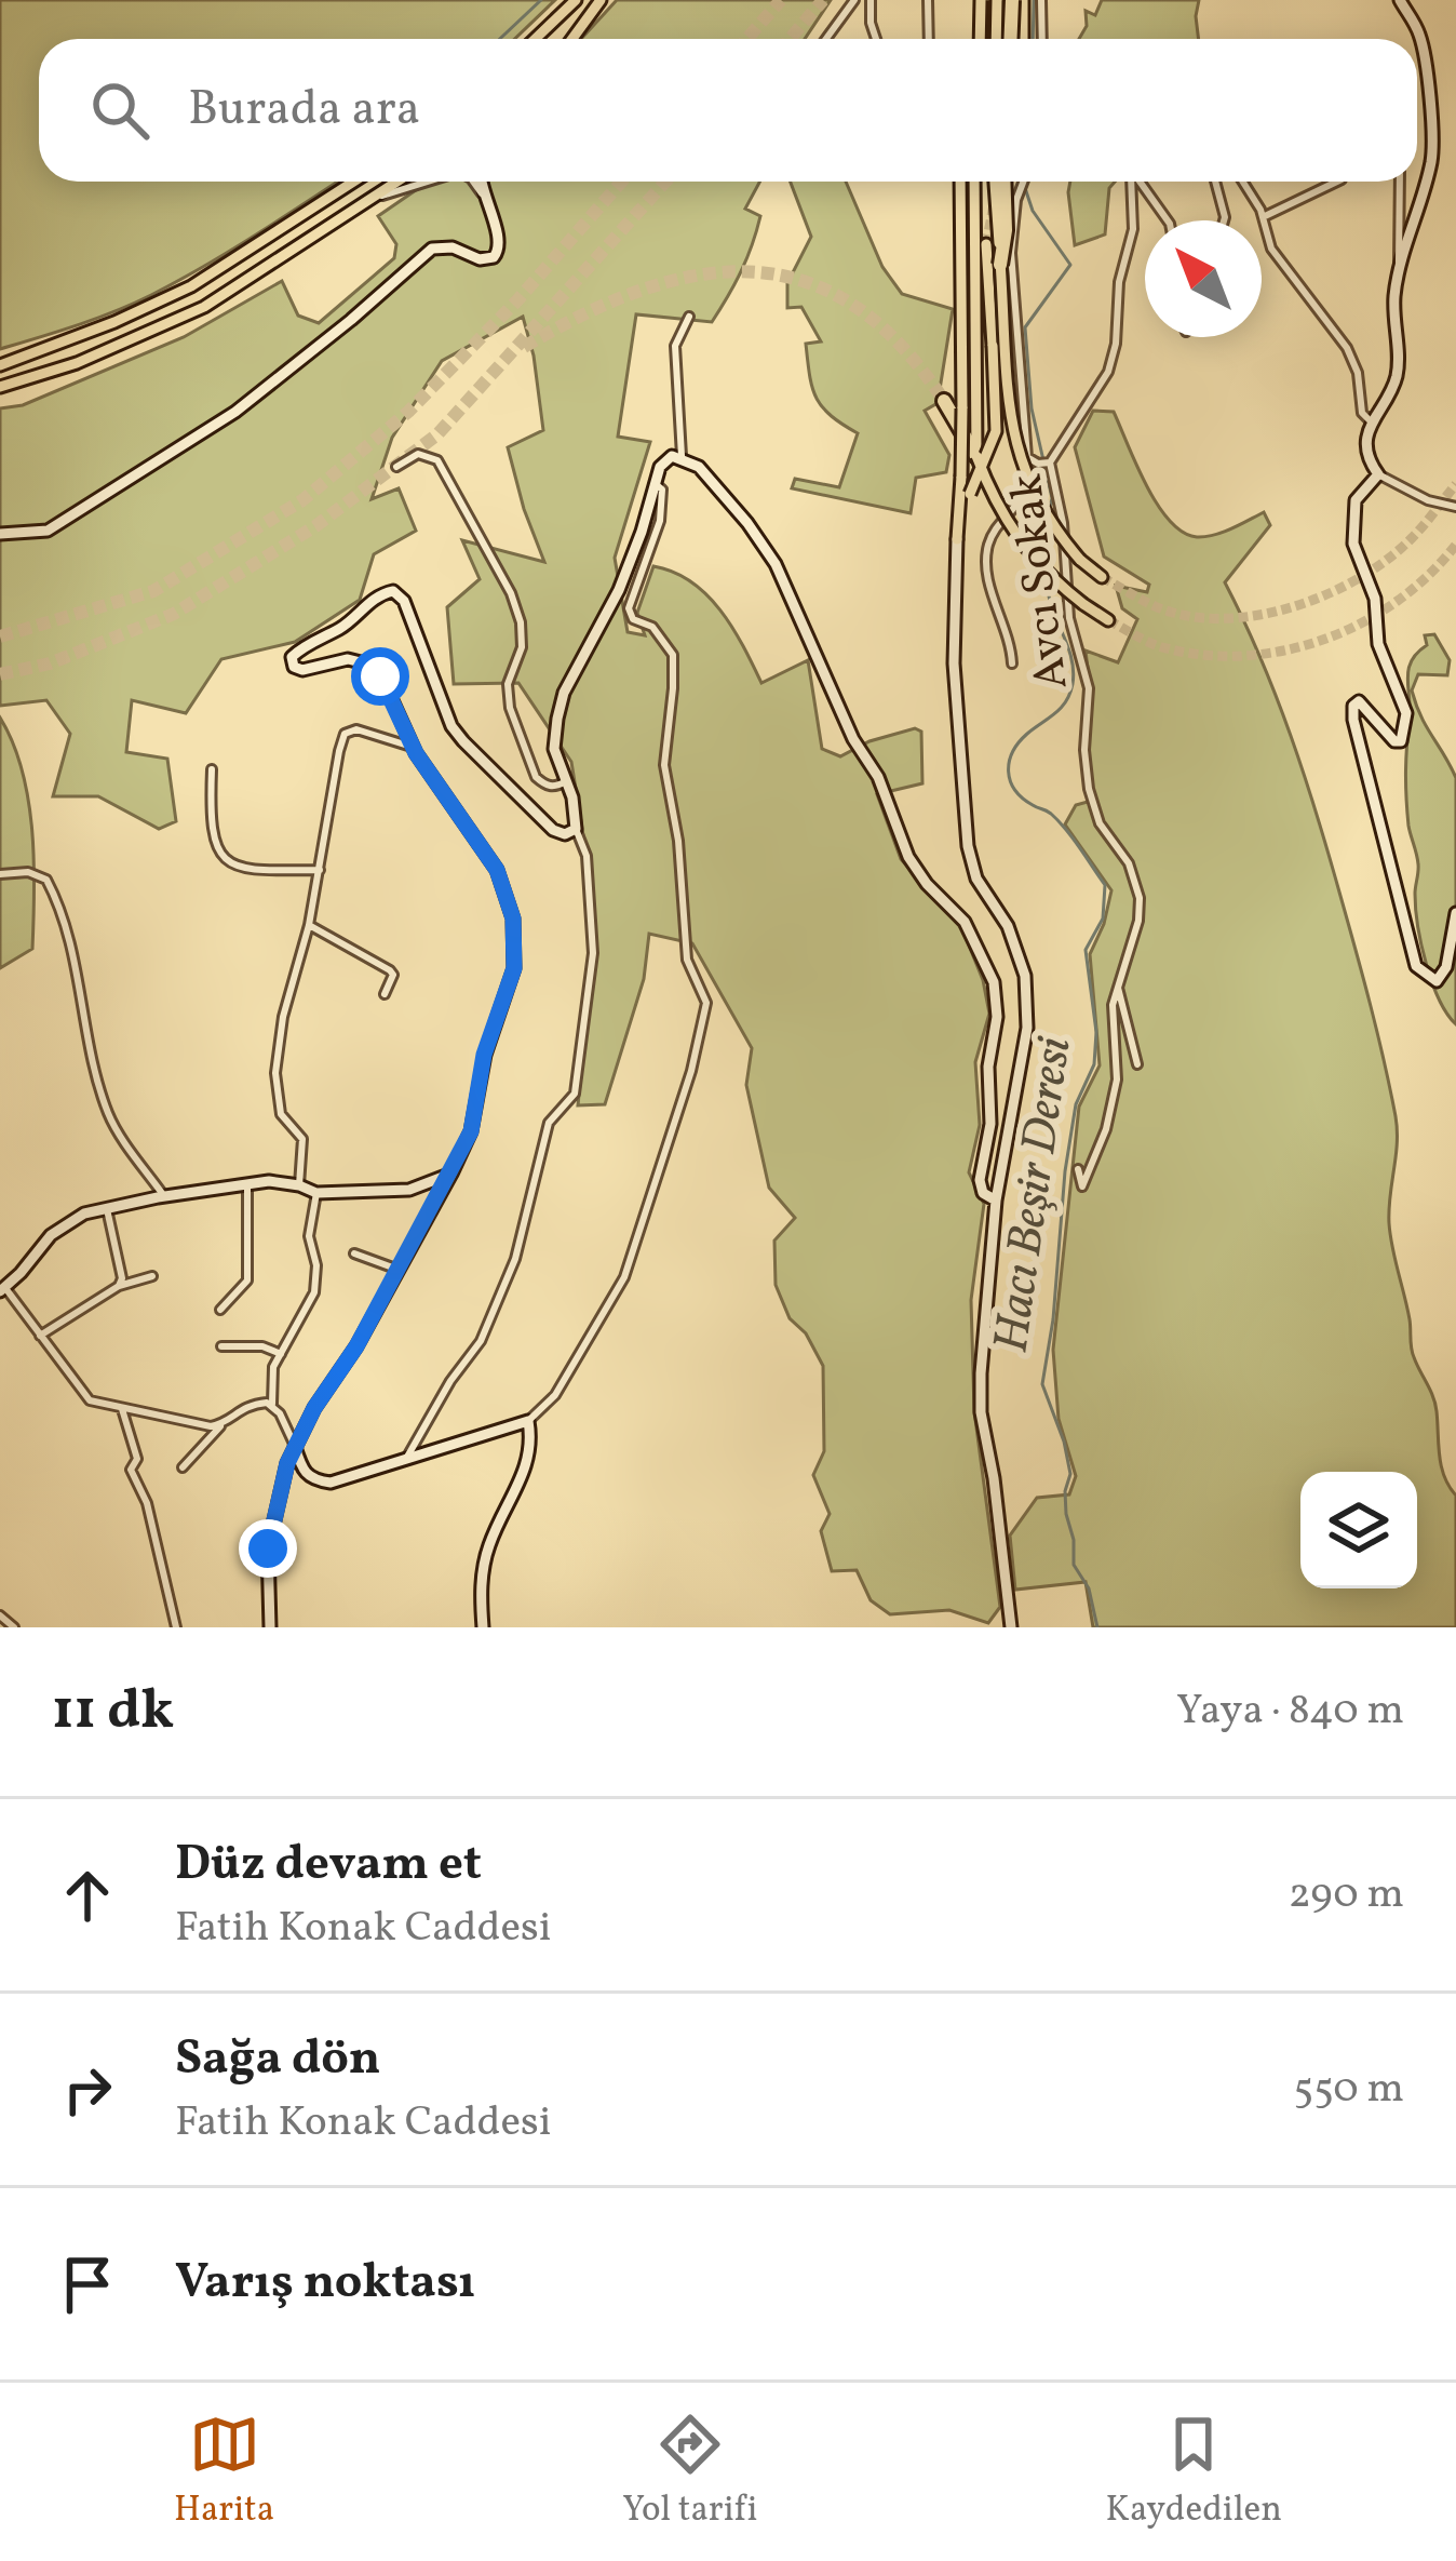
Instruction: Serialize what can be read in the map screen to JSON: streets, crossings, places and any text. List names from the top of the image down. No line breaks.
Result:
{"streets":{"street":["Avcı Sokak"]},"water":["Hacı Beşir Deresi"],"north":"top left","page":{"search":"Burada ara","heading":["11 dk","Yaya · 840 m"],"list":[["Düz devam et","Fatih Konak Caddesi","290 m"],["Sağa dön","Fatih Konak Caddesi","550 m"],"Varış noktası"],"nav":["Harita","Yol tarifi","Kaydedilen"]}}
